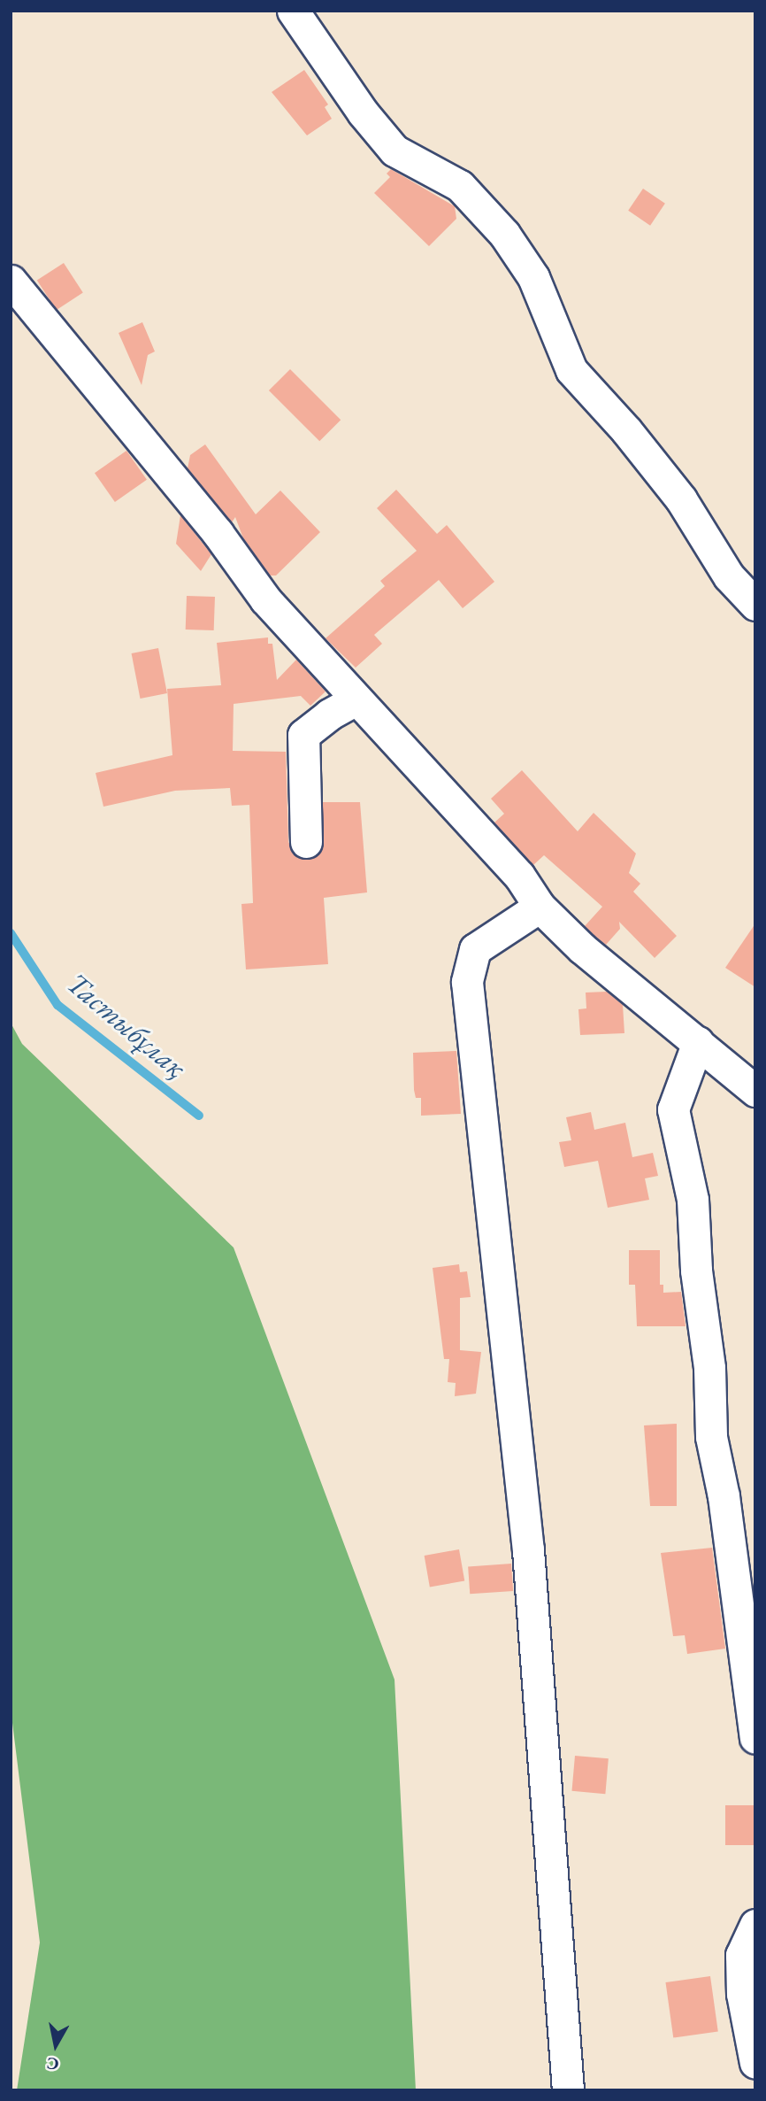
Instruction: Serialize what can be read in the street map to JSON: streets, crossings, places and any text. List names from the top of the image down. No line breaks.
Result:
{"water":["Тастыбұлақ"],"north":"bottom"}
